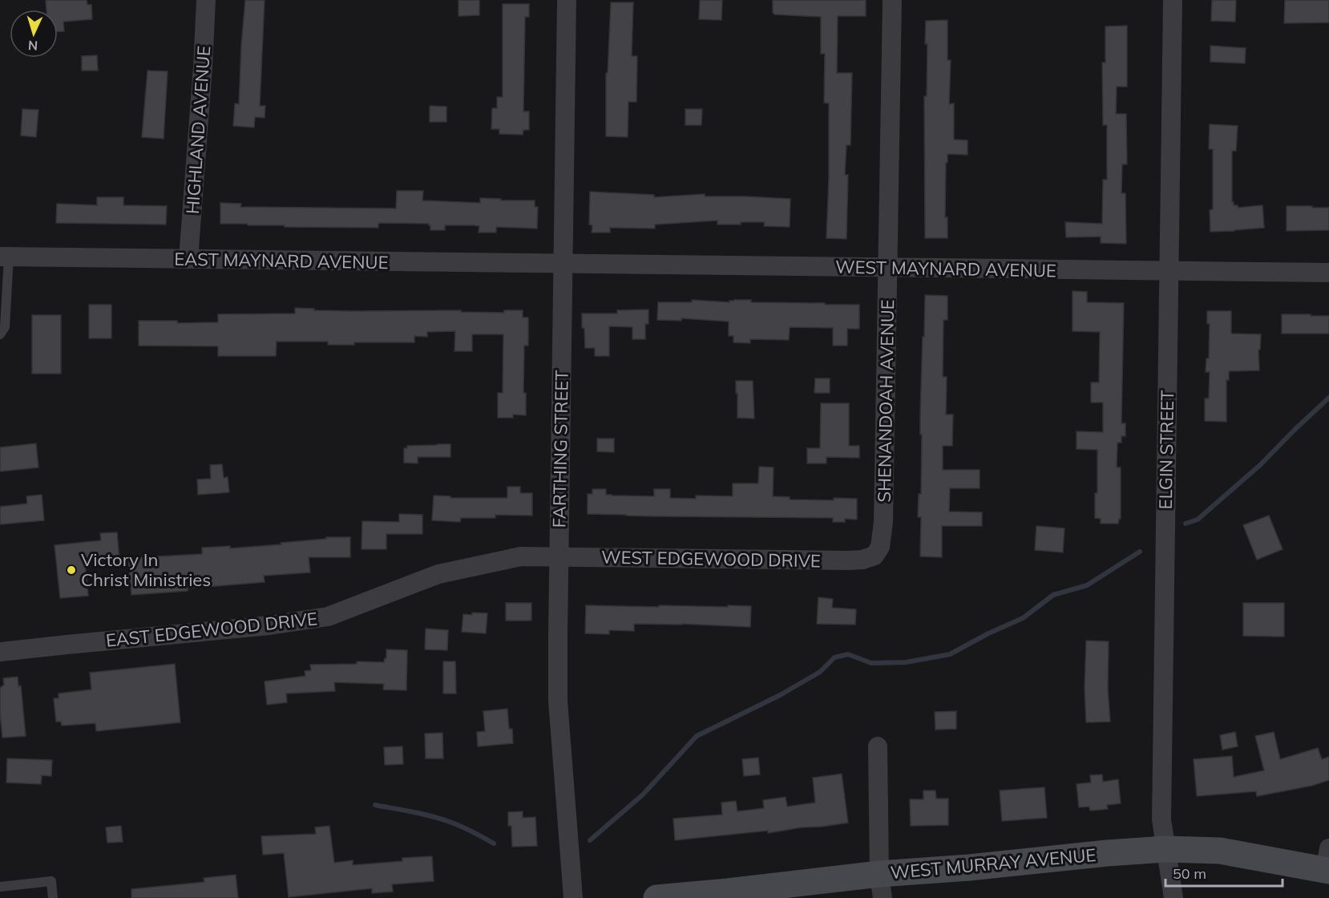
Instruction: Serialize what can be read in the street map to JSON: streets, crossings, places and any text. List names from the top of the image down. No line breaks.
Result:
{"streets":{"street":["HIGHLAND AVENUE","EAST MAYNARD AVENUE","WEST MAYNARD AVENUE","SHENANDOAH AVENUE","FARTHING STREET","ELGIN STREET","WEST EDGEWOOD DRIVE","EAST EDGEWOOD DRIVE","WEST MURRAY AVENUE"]},"crossings":[["HIGHLAND AVENUE","EAST MAYNARD AVENUE"],["EAST MAYNARD AVENUE","WEST MAYNARD AVENUE"],["EAST MAYNARD AVENUE","FARTHING STREET"],["WEST MAYNARD AVENUE","SHENANDOAH AVENUE"],["WEST MAYNARD AVENUE","FARTHING STREET"],["WEST MAYNARD AVENUE","ELGIN STREET"],["SHENANDOAH AVENUE","WEST EDGEWOOD DRIVE"],["FARTHING STREET","WEST EDGEWOOD DRIVE"],["FARTHING STREET","EAST EDGEWOOD DRIVE"],["ELGIN STREET","WEST MURRAY AVENUE"],["WEST EDGEWOOD DRIVE","EAST EDGEWOOD DRIVE"]],"places":["Victory In Christ Ministries"],"scale_bar":"50 m","north":"bottom"}
